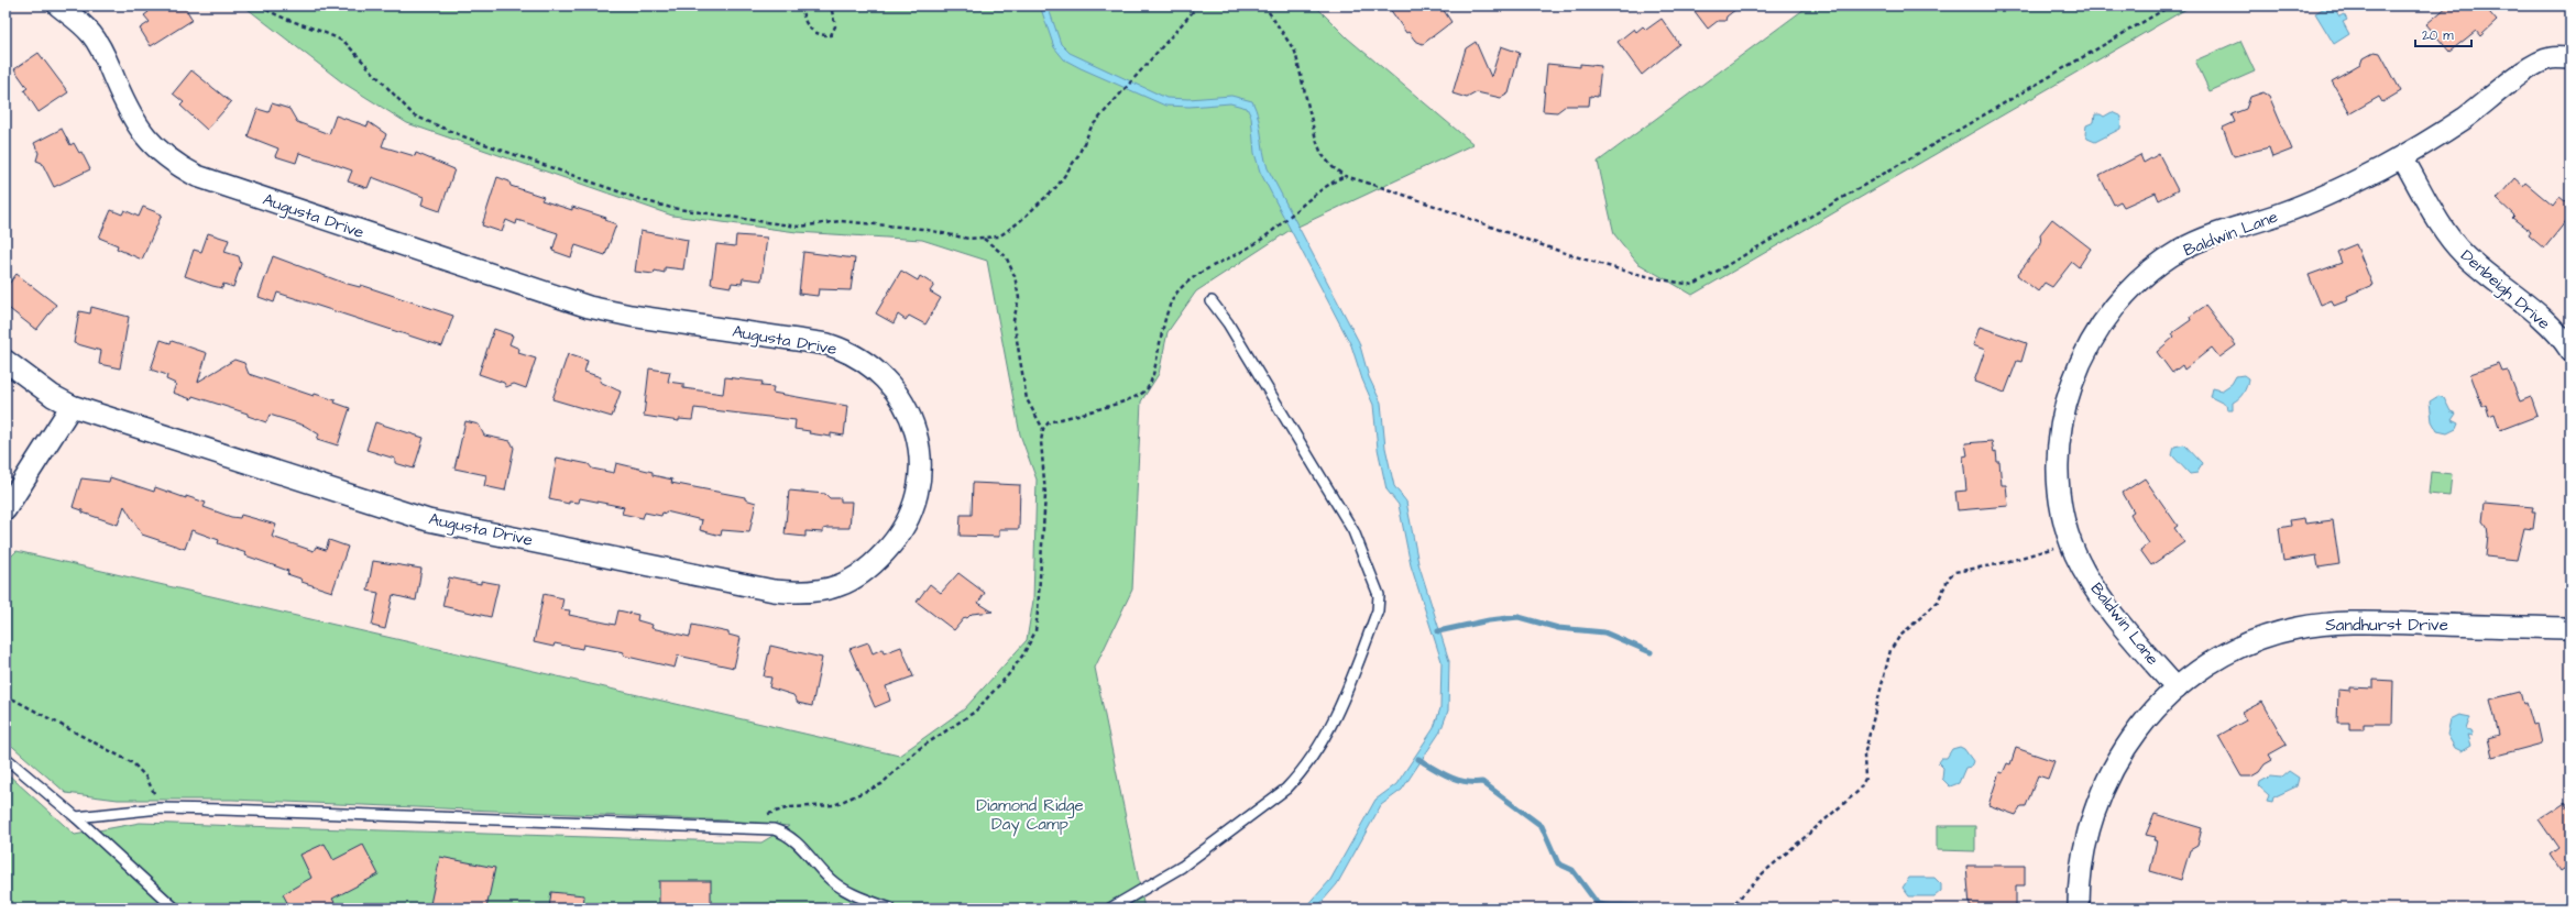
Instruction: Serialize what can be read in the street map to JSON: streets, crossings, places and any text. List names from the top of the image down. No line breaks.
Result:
{"streets":{"street":["Augusta Drive","Baldwin Lane","Denbeigh Drive","Sandhurst Drive"]},"crossings":[["Baldwin Lane","Denbeigh Drive"],["Baldwin Lane","Sandhurst Drive"]],"parks":["Diamond Ridge Day Camp"],"scale_bar":"20 m"}
